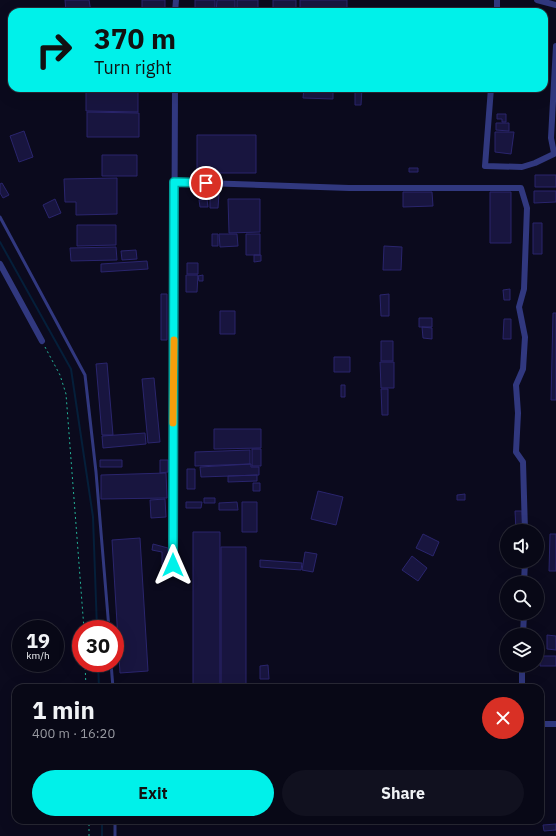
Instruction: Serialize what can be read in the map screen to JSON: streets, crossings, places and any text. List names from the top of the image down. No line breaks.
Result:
{"page":{"turn":["370 m","Turn right"],"speed":"19 km/h","limit":"30","heading":["1 min","400 m · 16:20"],"buttons":["Exit","Share"]}}
